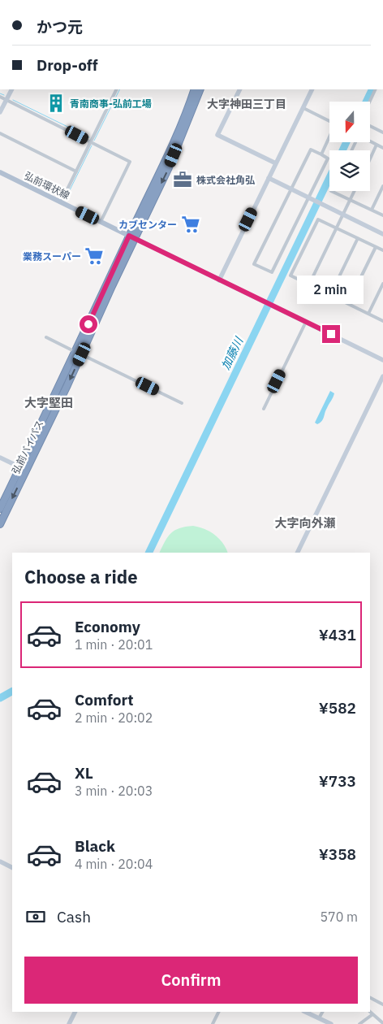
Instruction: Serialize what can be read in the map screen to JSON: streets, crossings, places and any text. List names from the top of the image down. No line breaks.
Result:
{"streets":{"highway":["弘前バイパス"],"main road":["弘前環状線"]},"crossings":[["弘前環状線","弘前バイパス"]],"districts":["大字神田三丁目","大字堅田","大字向外瀬"],"water":["加藤川"],"places":{"building":["青南商事-弘前工場"],"office":["株式会社角弘"],"supermarket":["カブセンター","業務スーパー"]},"north":"bottom","page":{"banner":["かつ元","Drop-off"],"bubble":"2 min","heading":"Choose a ride","list":[{"name":"Economy","note":"1 min · 20:01","value":"¥431"},{"name":"Comfort","note":"2 min · 20:02","value":"¥582"},{"name":"XL","note":"3 min · 20:03","value":"¥733"},{"name":"Black","note":"4 min · 20:04","value":"¥358"}],"pay":["Cash","570 m"],"buttons":"Confirm"}}
